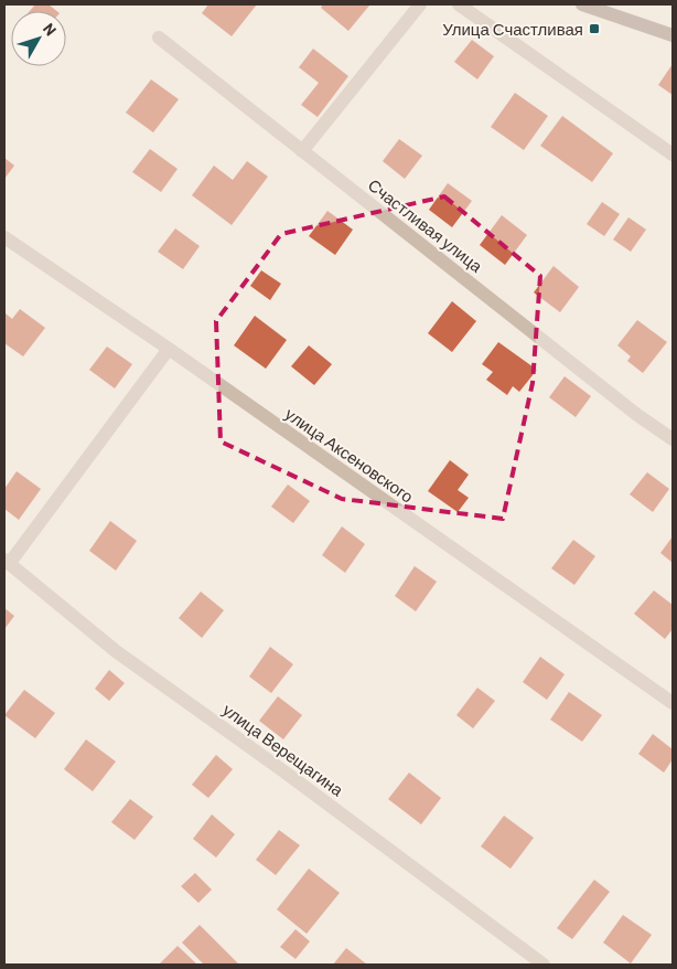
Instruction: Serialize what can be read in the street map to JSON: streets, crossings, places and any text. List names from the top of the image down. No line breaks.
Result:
{"streets":{"street":["Счастливая улица","улица Аксеновского","улица Верещагина"]},"places":{"transit":["Улица Счастливая"]},"north":"top right"}
